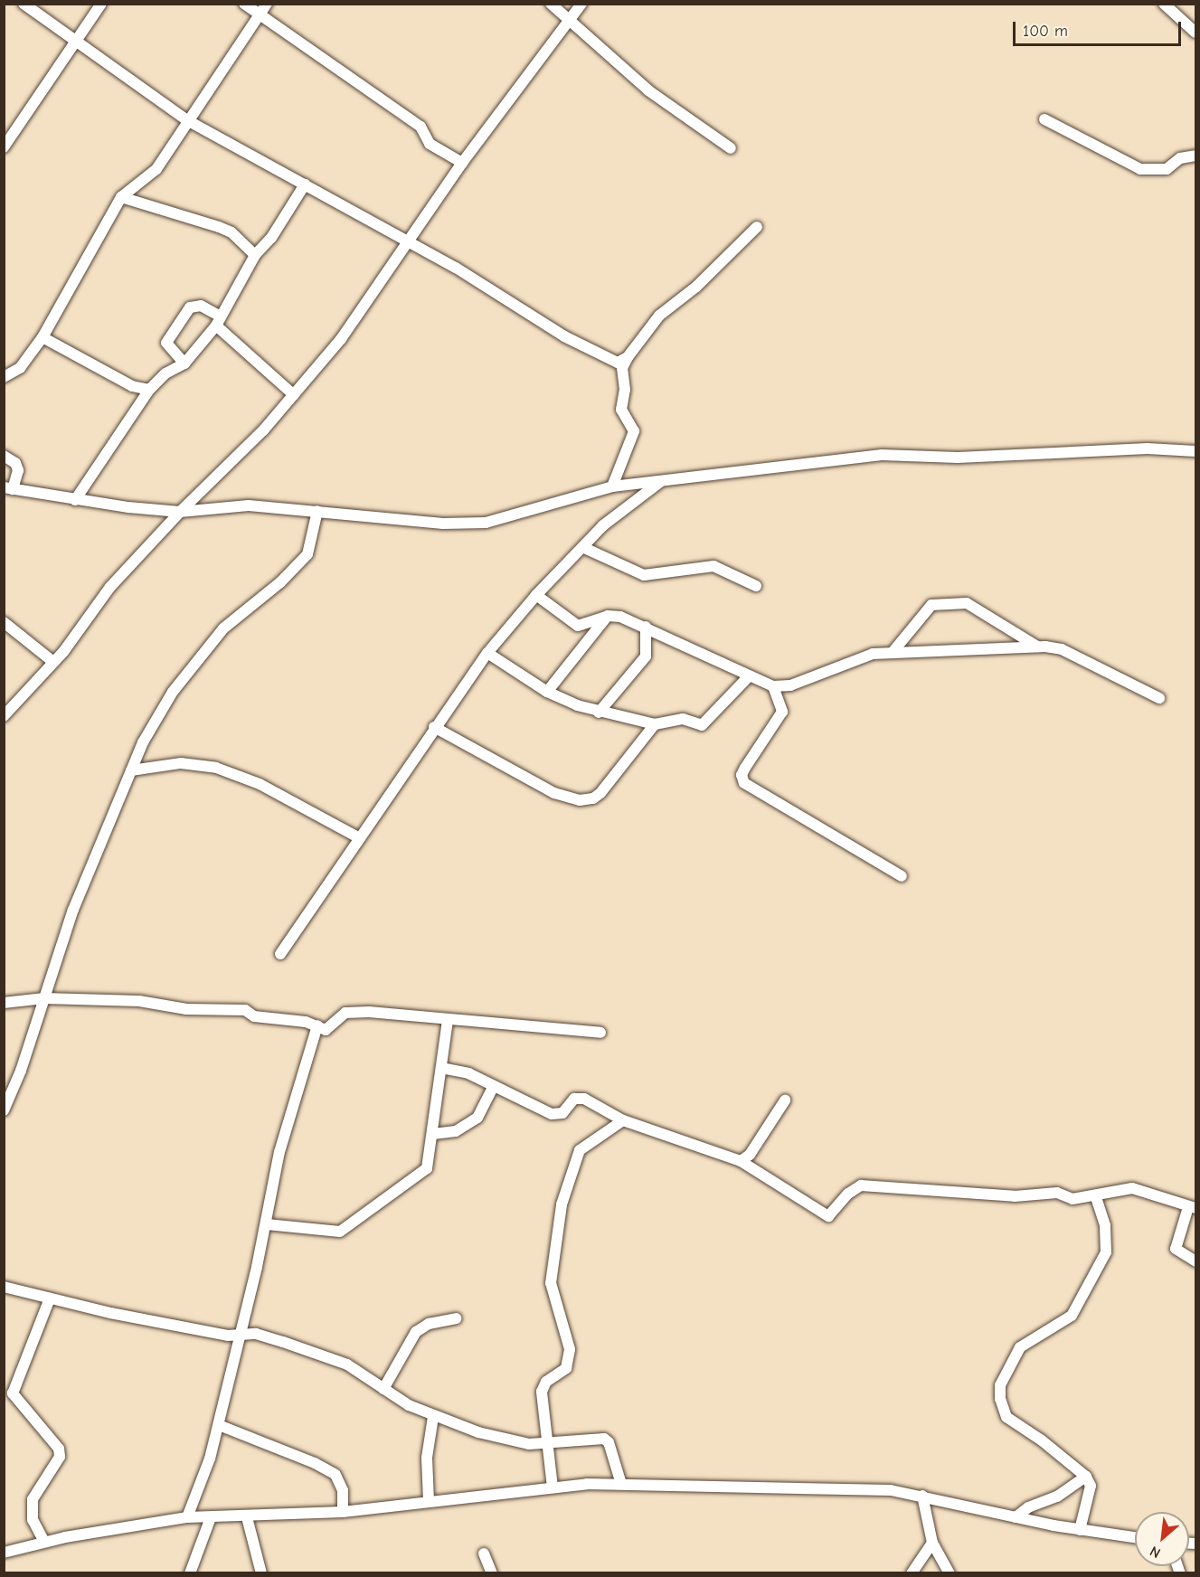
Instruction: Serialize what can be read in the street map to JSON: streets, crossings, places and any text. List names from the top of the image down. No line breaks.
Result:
{"scale_bar":"100 m","north":"bottom left"}
